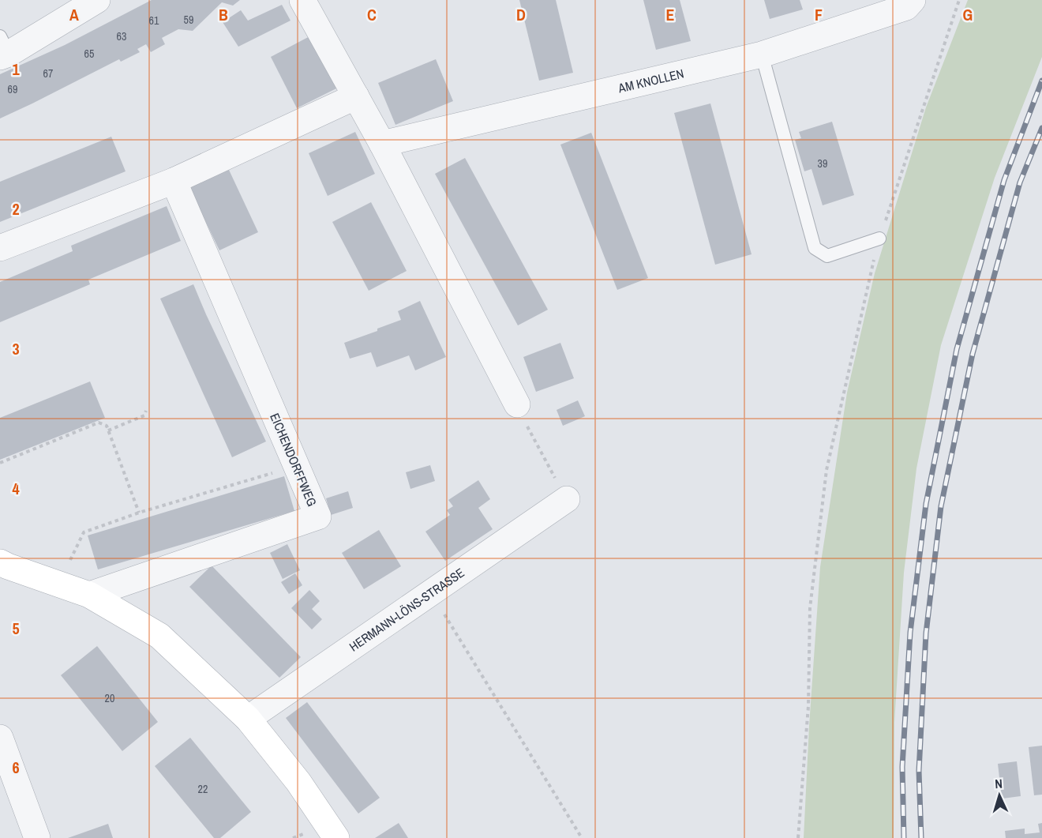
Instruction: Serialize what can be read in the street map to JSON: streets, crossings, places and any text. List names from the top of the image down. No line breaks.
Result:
{"streets":{"street":["AM KNOLLEN","EICHENDORFFWEG","HERMANN-LÖNS-STRASSE"]},"house_numbers":["59","61","63","65","67","69","39","20","22"],"north":"top","grid":{"columns":["A","B","C","D","E","F","G"],"rows":["1","2","3","4","5","6"]}}
